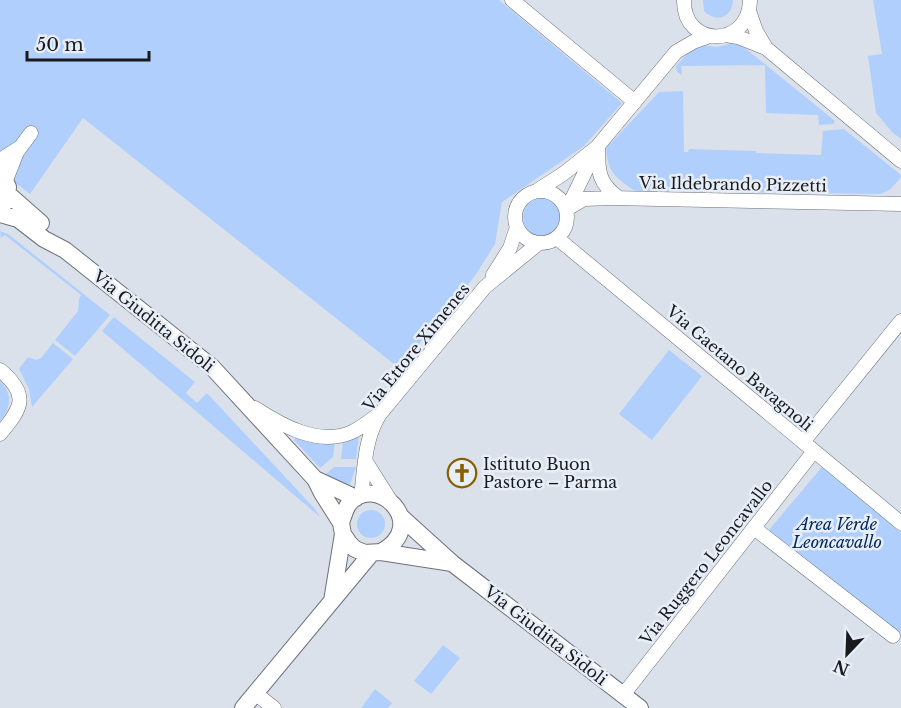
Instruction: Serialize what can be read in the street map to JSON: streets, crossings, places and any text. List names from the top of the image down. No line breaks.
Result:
{"streets":{"street":["Via Ildebrando Pizzetti","Via Giuditta Sidoli","Via Ettore Ximenes","Via Gaetano Bavagnoli","Via Ruggero Leoncavallo"]},"crossings":[["Via Ildebrando Pizzetti","Via Ettore Ximenes"],["Via Ildebrando Pizzetti","Via Gaetano Bavagnoli"],["Via Giuditta Sidoli","Via Ettore Ximenes"],["Via Giuditta Sidoli","Via Ruggero Leoncavallo"],["Via Ettore Ximenes","Via Gaetano Bavagnoli"],["Via Gaetano Bavagnoli","Via Ruggero Leoncavallo"]],"parks":["Area Verde Leoncavallo"],"places":{"church":["Istituto Buon Pastore – Parma"]},"scale_bar":"50 m","north":"bottom left"}
